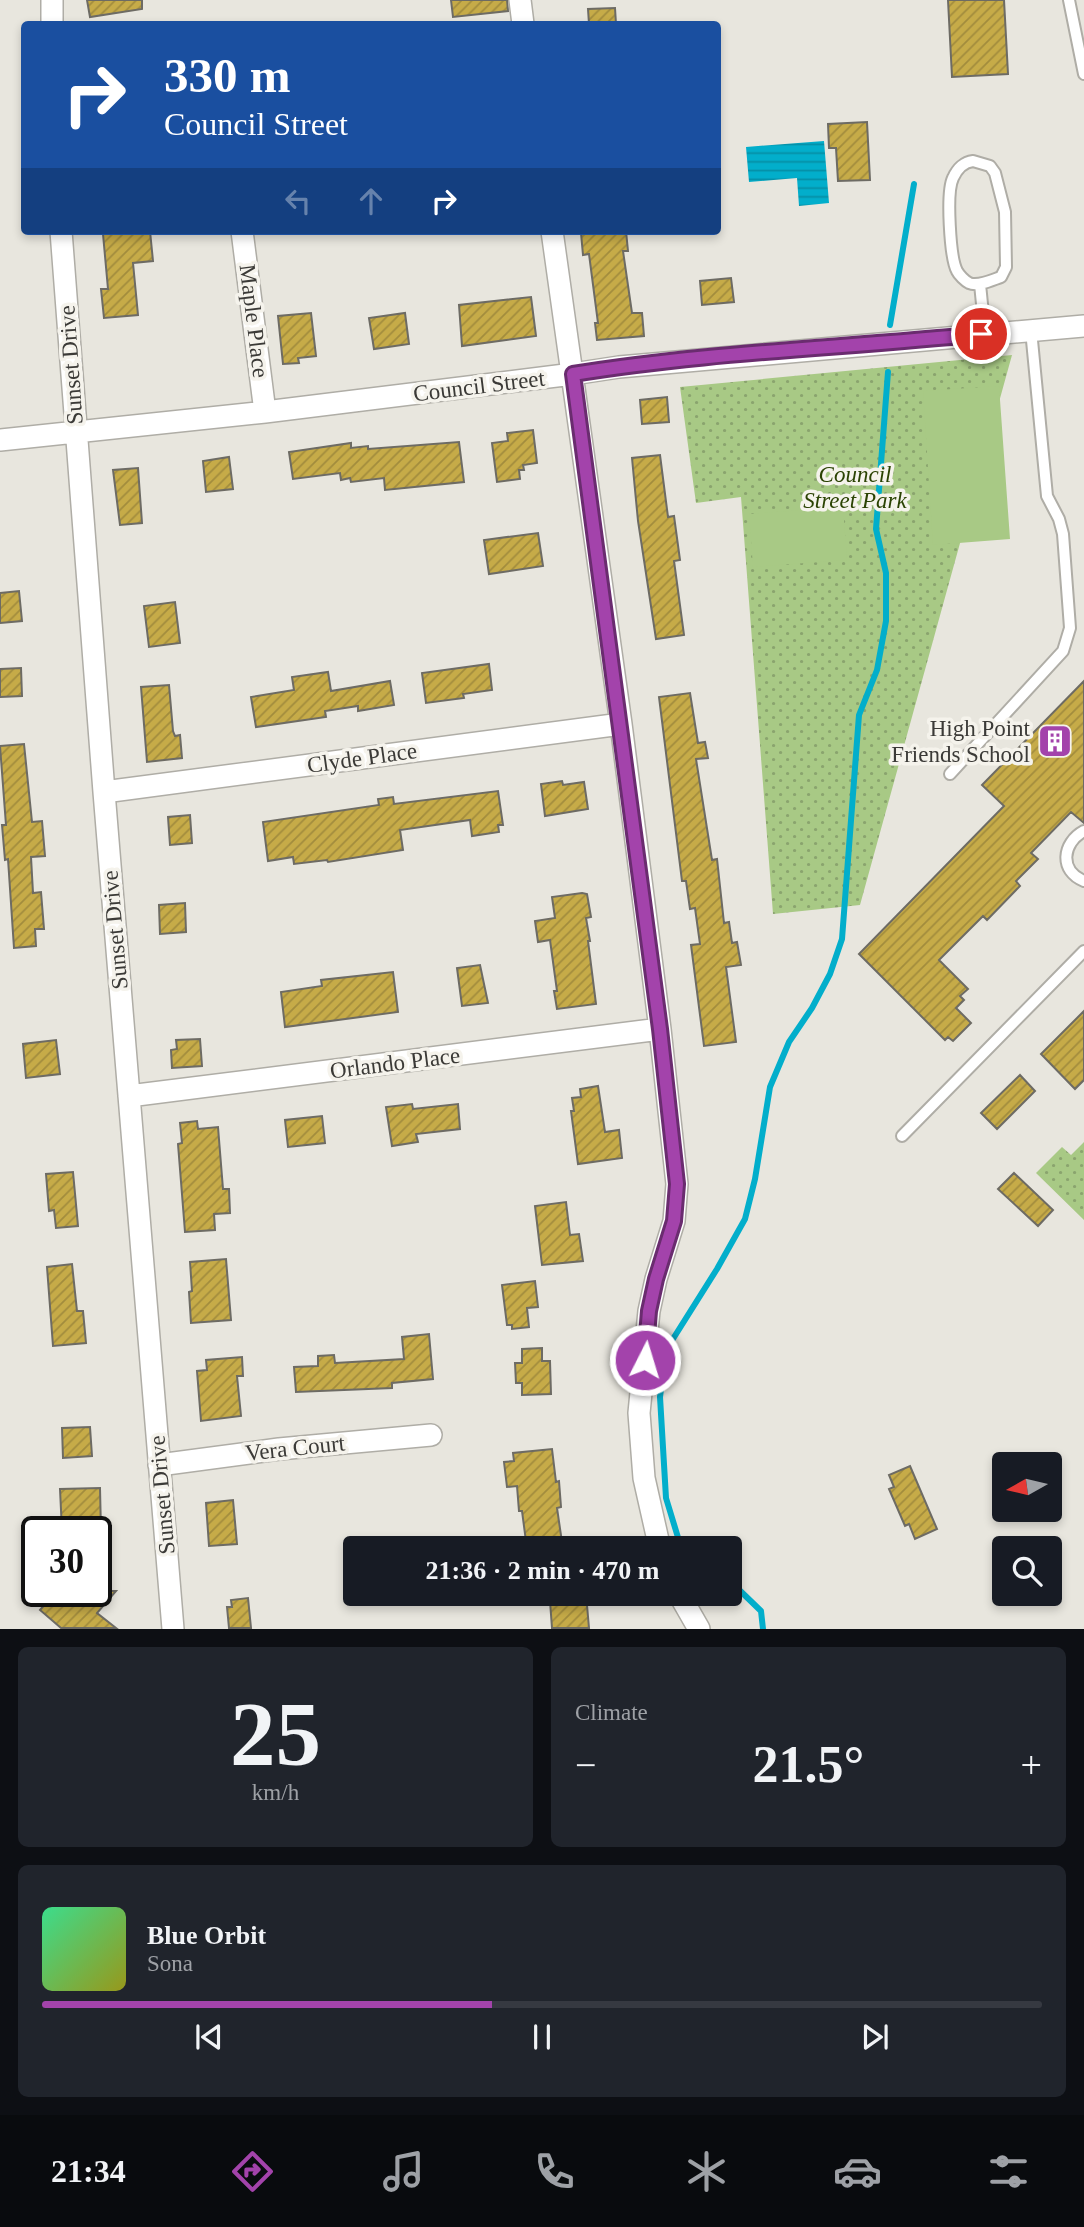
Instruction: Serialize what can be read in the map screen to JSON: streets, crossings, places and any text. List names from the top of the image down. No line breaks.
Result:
{"streets":{"street":["Maple Place","Sunset Drive","Council Street","Clyde Place","Orlando Place","Vera Court"]},"crossings":[["Maple Place","Council Street"],["Sunset Drive","Council Street"],["Sunset Drive","Clyde Place"],["Sunset Drive","Orlando Place"],["Sunset Drive","Vera Court"]],"parks":["Council Street Park"],"places":{"building":["High Point Friends School"]},"north":"left","page":{"turn":["330 m","Council Street"],"limit":"30","trip":"21:36 · 2 min · 470 m","tile":[["25","km/h"],"Climate"],"heat":["−","21.5°","+"],"song":["Blue Orbit","Sona"],"tabs":"21:34"}}
